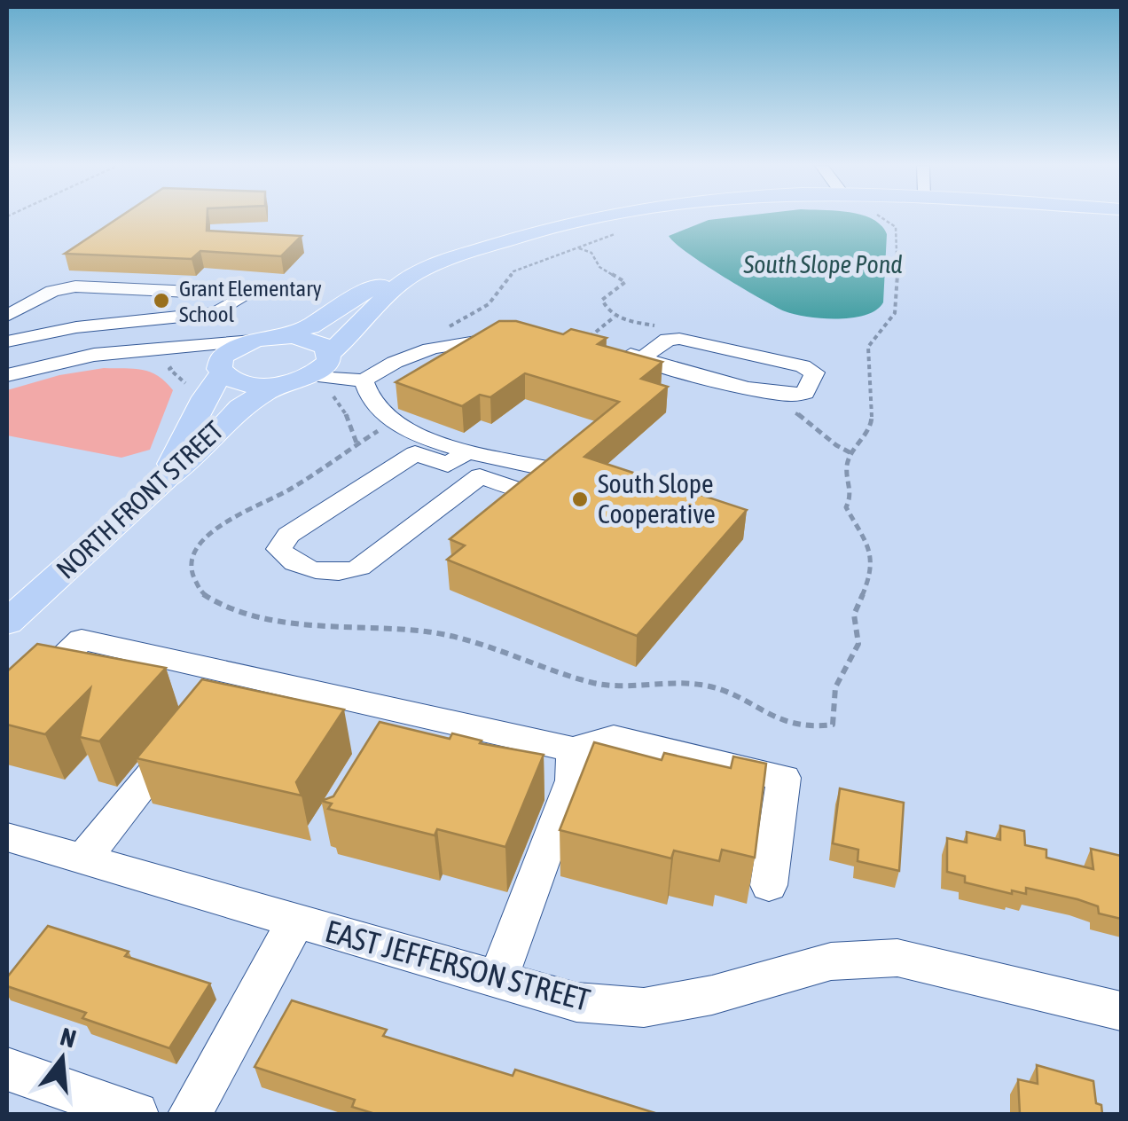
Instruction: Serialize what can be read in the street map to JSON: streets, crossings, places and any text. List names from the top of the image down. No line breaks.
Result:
{"streets":{"main road":["NORTH FRONT STREET"],"street":["EAST JEFFERSON STREET"]},"water":["South Slope Pond"],"places":["Grant Elementary School","South Slope Cooperative"],"north":"top"}
